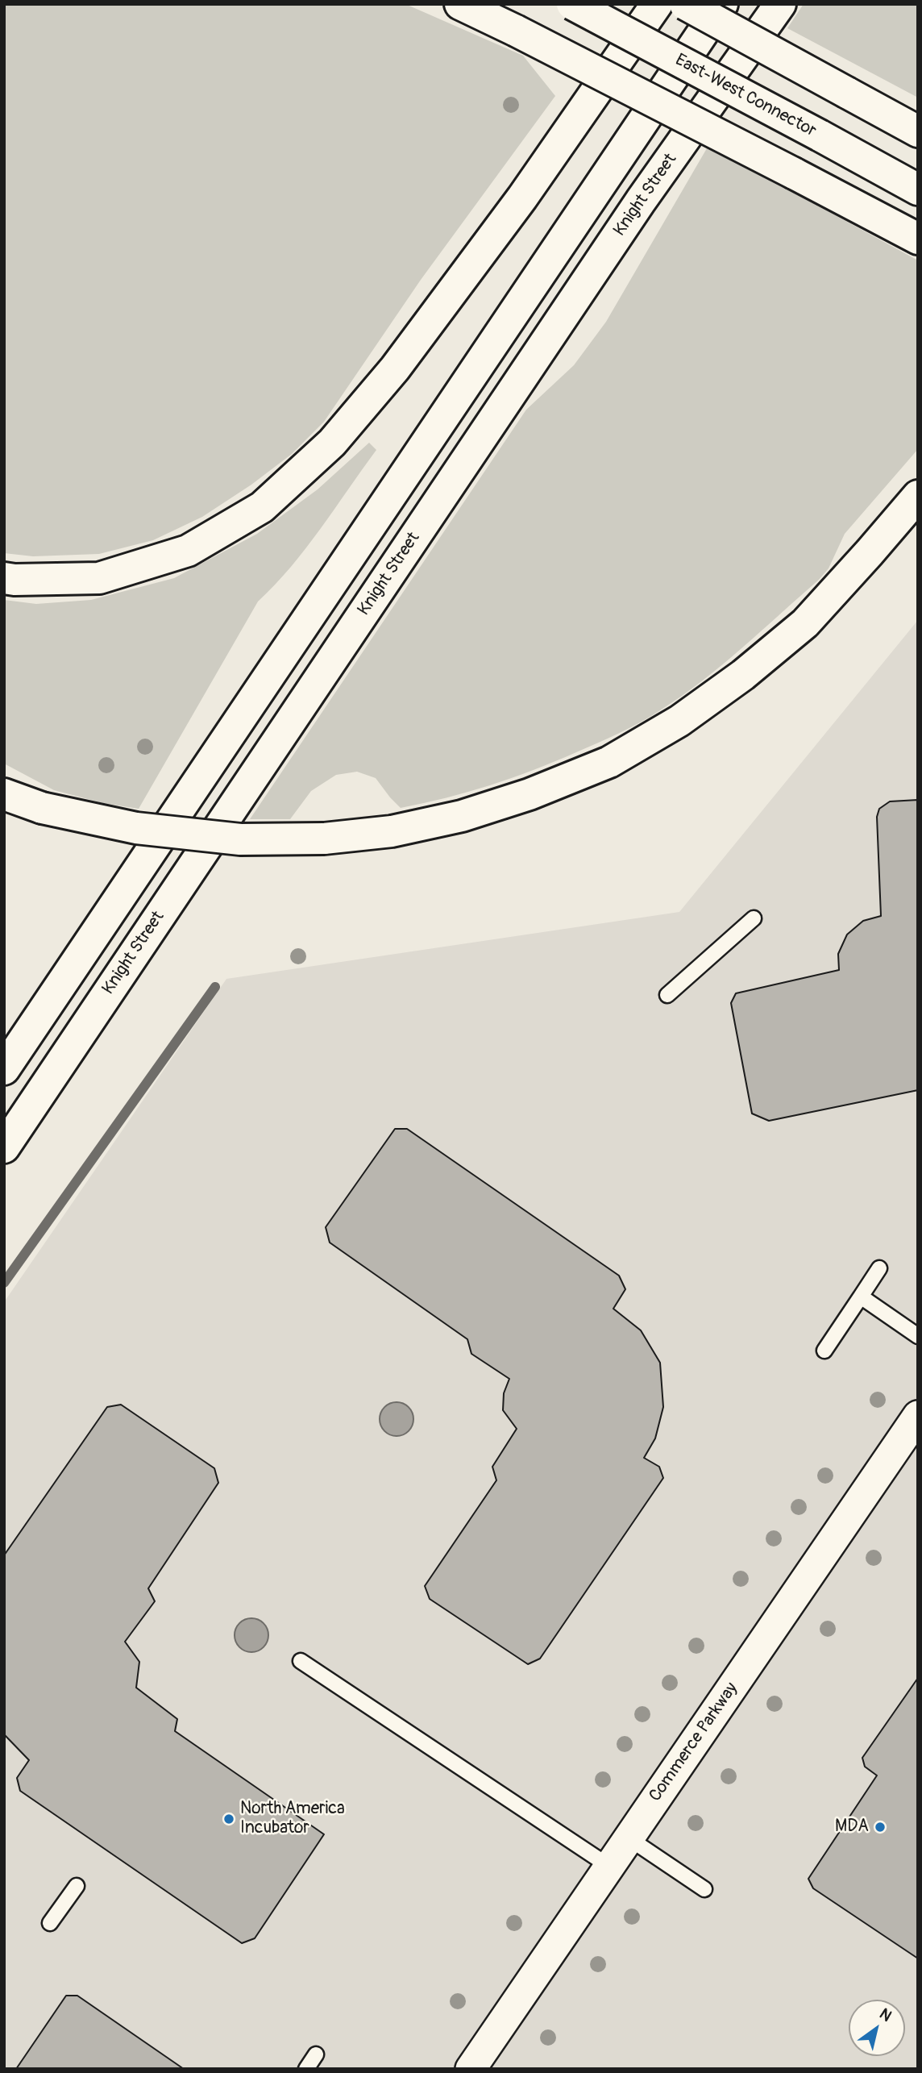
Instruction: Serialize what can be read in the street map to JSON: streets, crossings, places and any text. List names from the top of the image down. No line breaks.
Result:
{"streets":{"highway":["East-West Connector","Knight Street"],"street":["Commerce Parkway"]},"places":["North America Incubator","MDA"],"north":"top right"}
